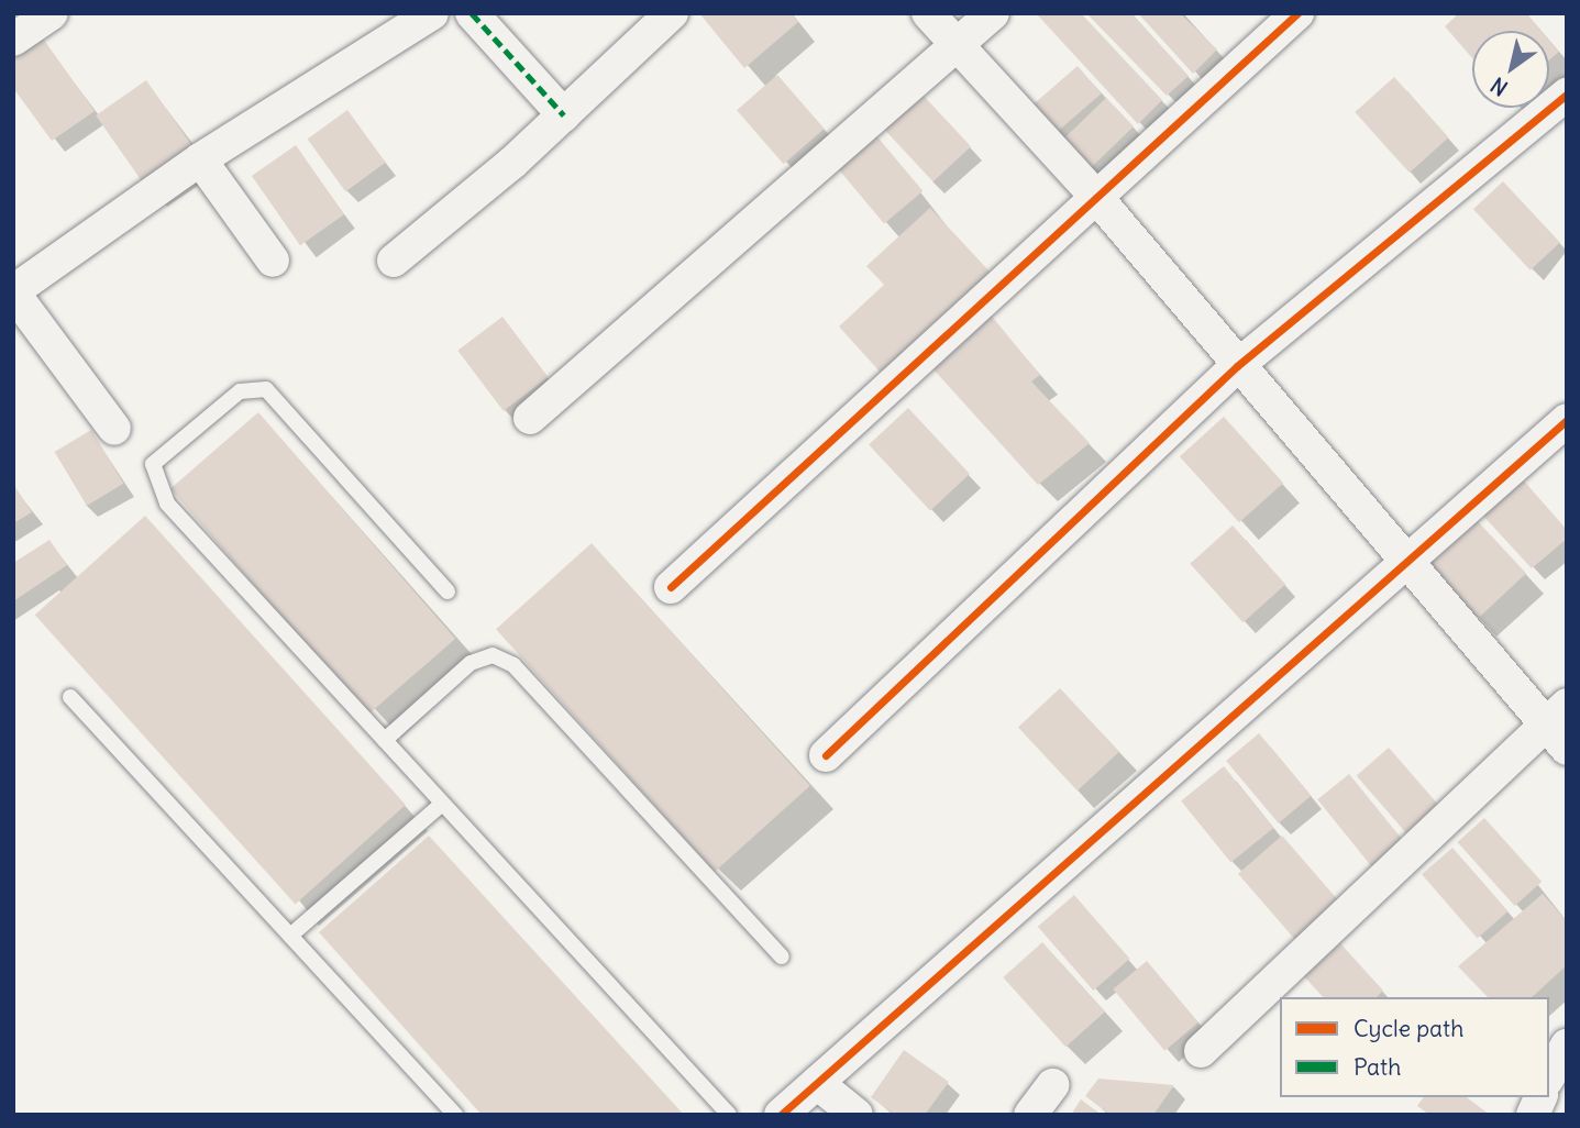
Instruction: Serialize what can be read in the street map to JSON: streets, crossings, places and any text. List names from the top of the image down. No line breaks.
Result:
{"legend":["Cycle path","Path"],"north":"bottom left"}
